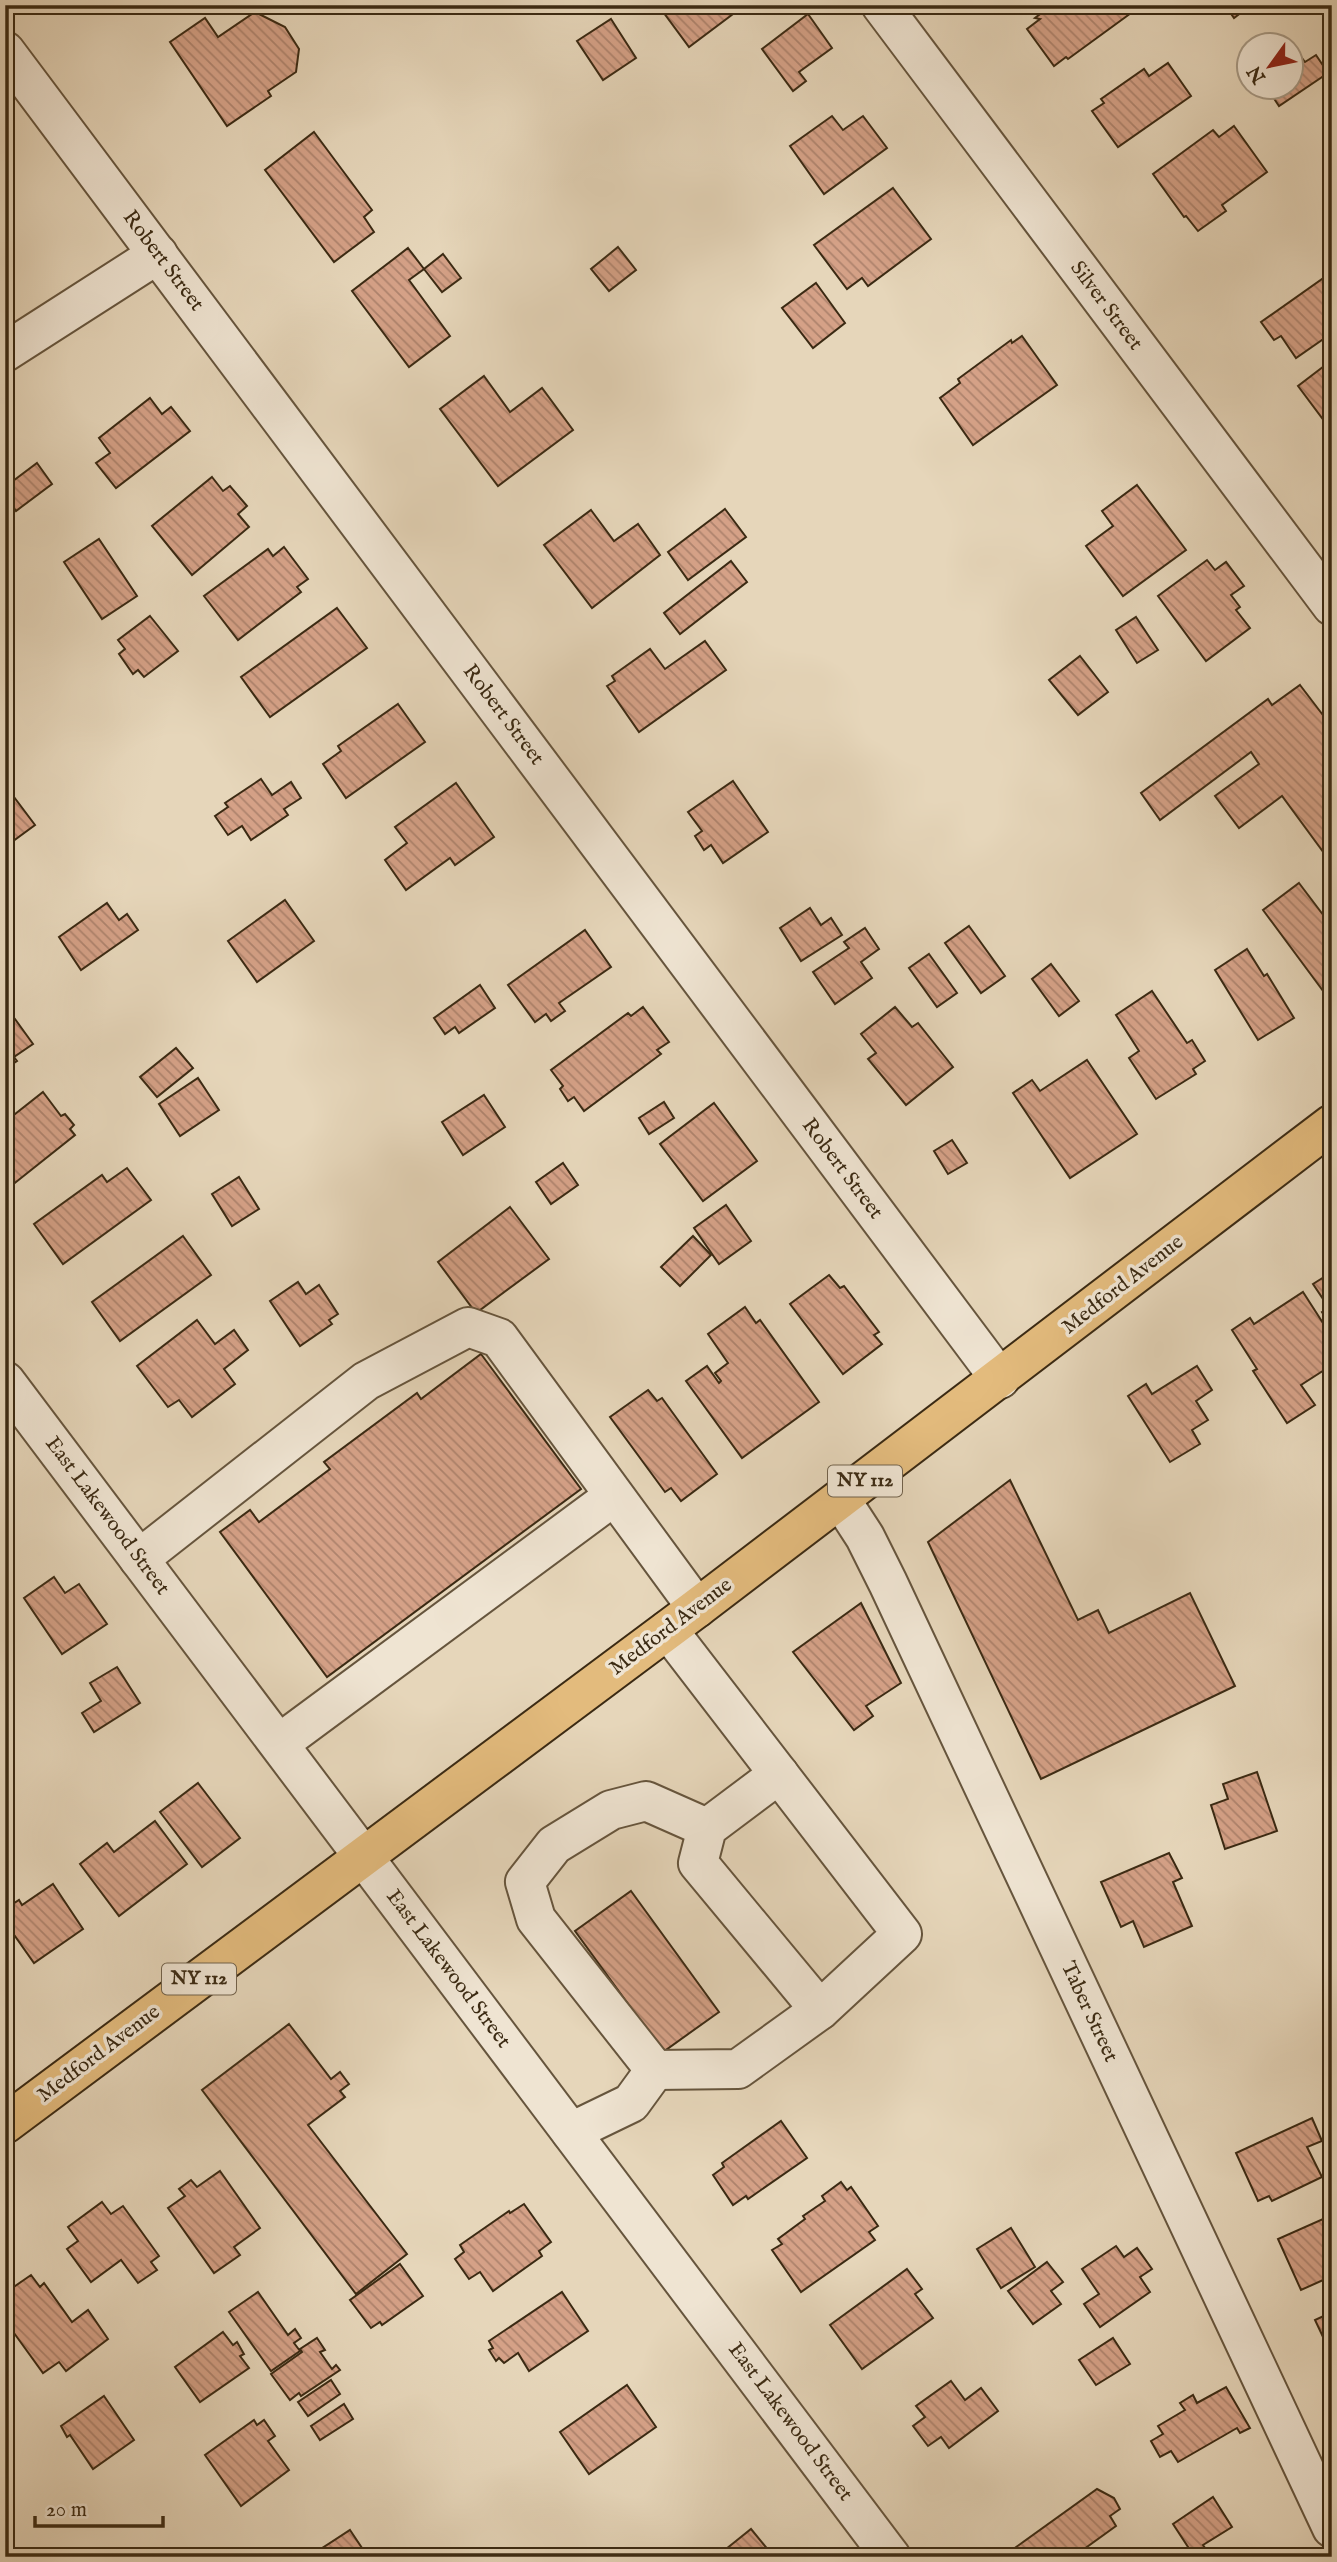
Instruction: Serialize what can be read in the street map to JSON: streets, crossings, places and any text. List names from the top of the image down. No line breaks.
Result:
{"streets":{"main road":["Medford Avenue","NY 112"],"street":["Robert Street","Silver Street","East Lakewood Street","Taber Street"]},"crossings":[["Robert Street","Medford Avenue"],["Medford Avenue","East Lakewood Street"],["Medford Avenue","Taber Street"]],"scale_bar":"20 m","north":"bottom left"}
